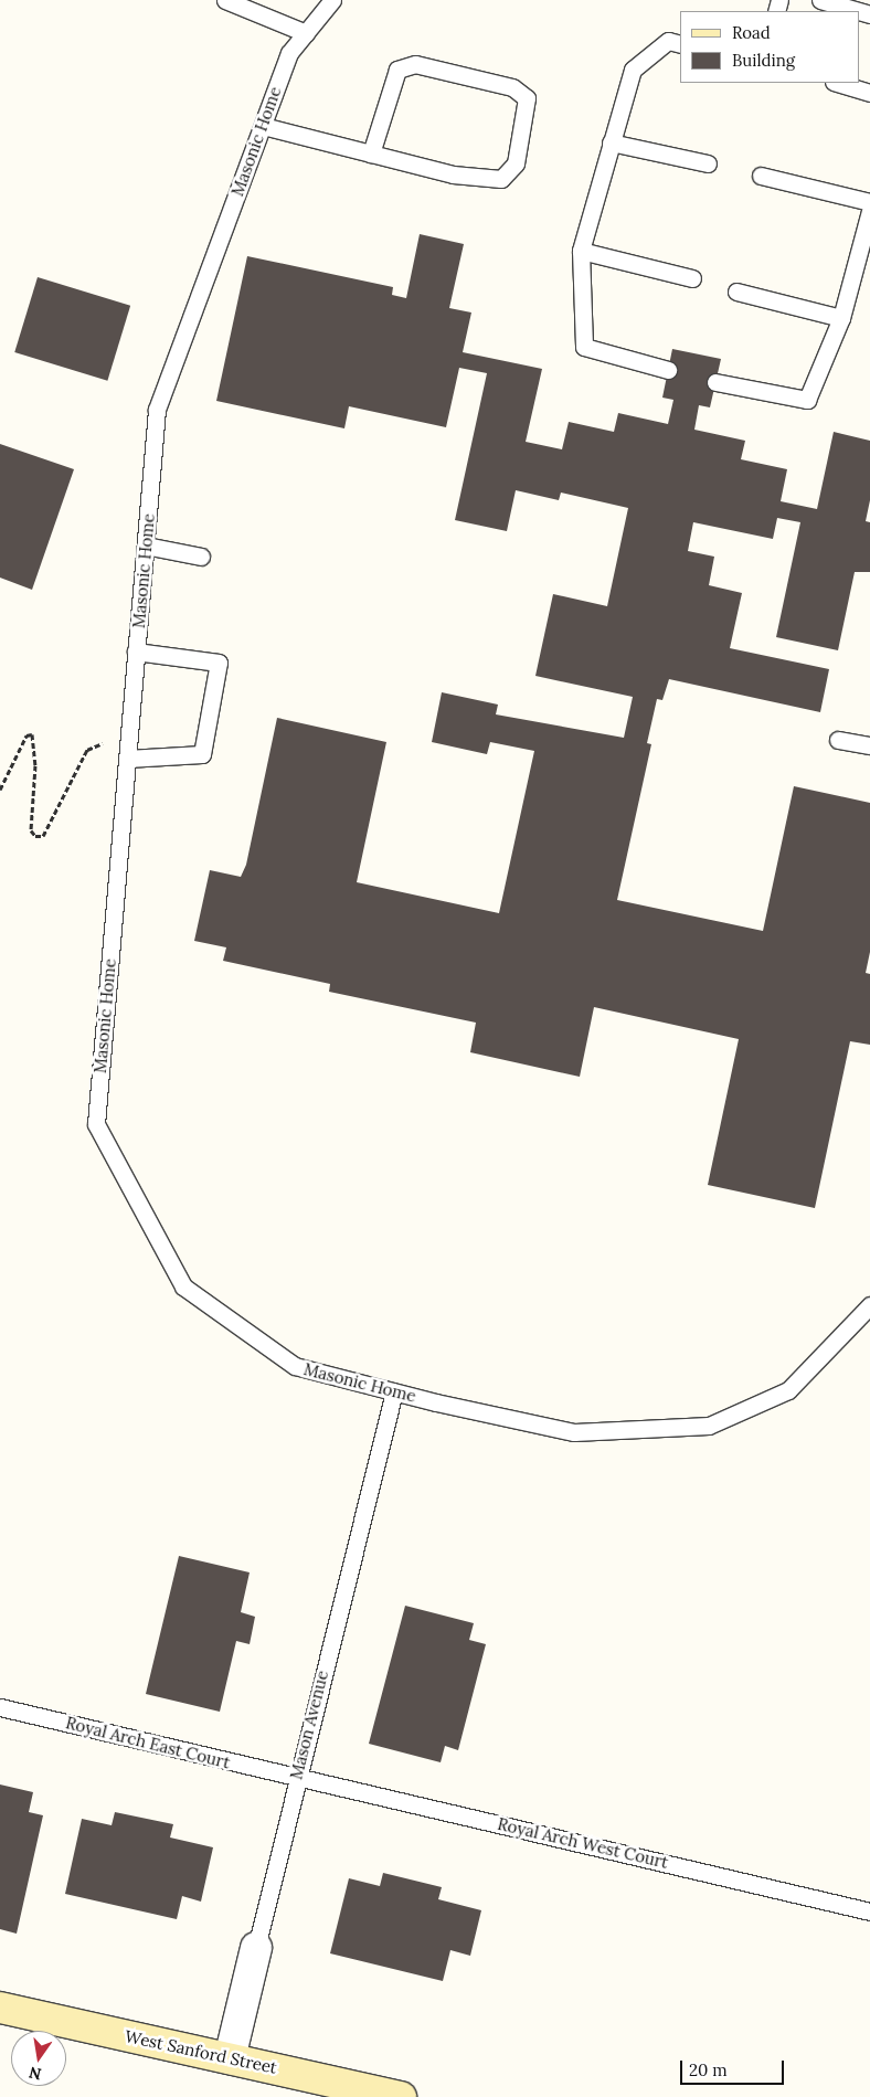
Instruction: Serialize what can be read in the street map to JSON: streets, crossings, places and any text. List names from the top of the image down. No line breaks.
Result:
{"streets":{"street":["Mason Avenue","West Sanford Street"],"lane":["Masonic Home","Royal Arch East Court","Royal Arch West Court"]},"crossings":[["Masonic Home","Mason Avenue"],["Mason Avenue","Royal Arch East Court"],["Mason Avenue","Royal Arch West Court"],["Mason Avenue","West Sanford Street"],["Royal Arch East Court","Royal Arch West Court"]],"legend":["Road","Building"],"scale_bar":"20 m","north":"bottom"}
